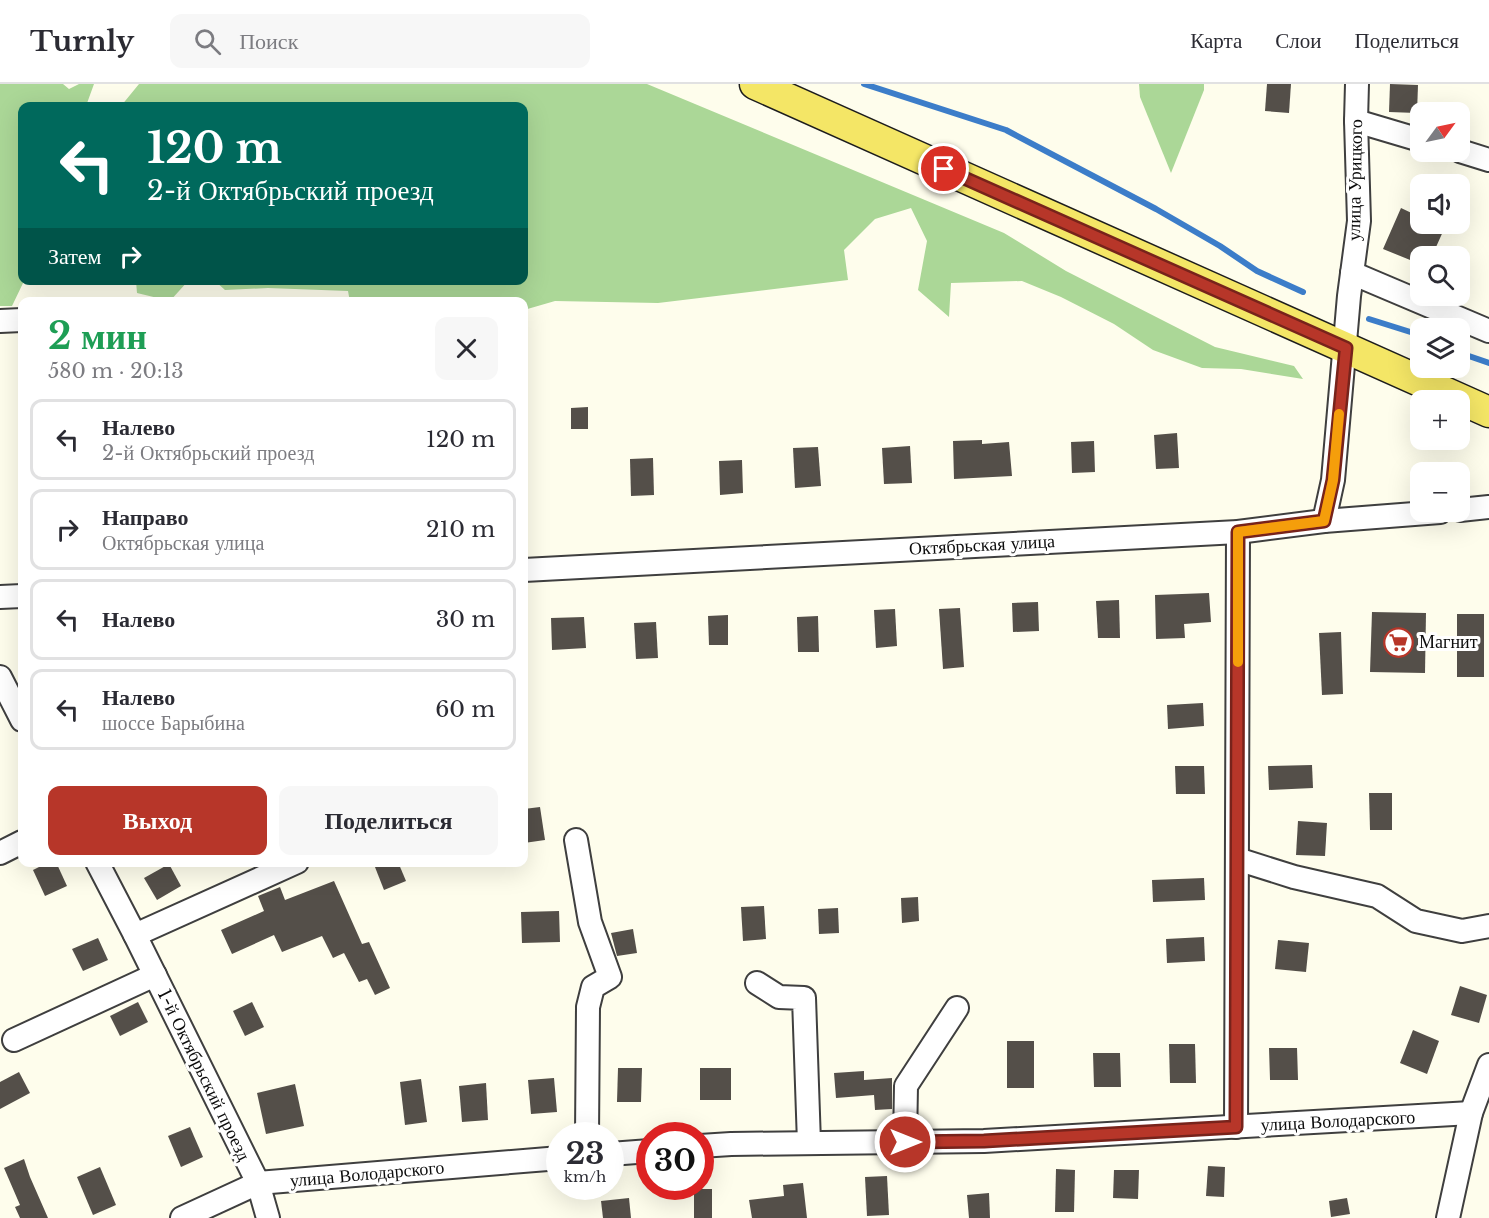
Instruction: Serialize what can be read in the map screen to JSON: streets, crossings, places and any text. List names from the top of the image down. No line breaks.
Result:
{"streets":{"street":["улица Урицкого","Октябрьская улица","1-й Октябрьский проезд","улица Володарского"]},"crossings":[["улица Урицкого","Октябрьская улица"],["1-й Октябрьский проезд","улица Володарского"]],"places":{"supermarket":["Магнит"]},"north":"top right","page":{"header":"Turnly","search":"Поиск","nav":["Карта","Слои","Поделиться"],"map_buttons":["+","−"],"turn":["120 m","2-й Октябрьский проезд"],"then":"Затем","heading":["2 мин","580 m · 20:13"],"list":[{"name":"Налево","note":"2-й Октябрьский проезд","value":"120 m"},{"name":"Направо","note":"Октябрьская улица","value":"210 m"},{"name":"Налево","value":"30 m"},{"name":"Налево","note":"шоссе Барыбина","value":"60 m"}],"buttons":["Выход","Поделиться"],"speed":"23 km/h","limit":"30"}}
